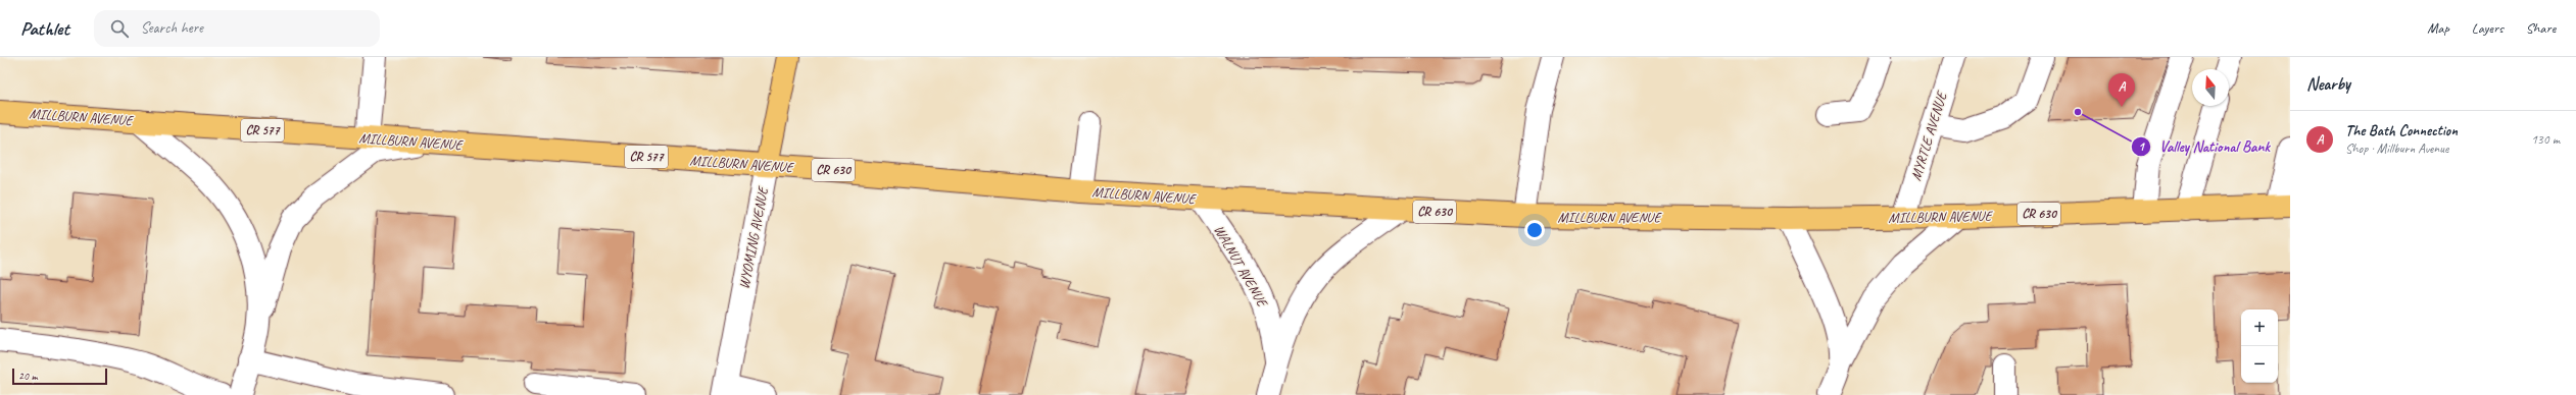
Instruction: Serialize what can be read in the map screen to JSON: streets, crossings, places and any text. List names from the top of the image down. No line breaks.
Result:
{"streets":{"main road":["MILLBURN AVENUE","CR 577","CR 630","WYOMING AVENUE"],"street":["MYRTLE AVENUE","WALNUT AVENUE"]},"crossings":[["MILLBURN AVENUE","MYRTLE AVENUE"],["MILLBURN AVENUE","WYOMING AVENUE"],["MILLBURN AVENUE","WALNUT AVENUE"]],"places":["Valley National Bank"],"scale_bar":"20 m","north":"top","page":{"header":"Pathlet","search":"Search here","nav":["Map","Layers","Share"],"heading":"Nearby","pins":"A","list":[{"mark":"A","name":"The Bath Connection","note":"Shop · Millburn Avenue","value":"130 m"}],"map_buttons":["+","−"],"scale":"20 m"}}
